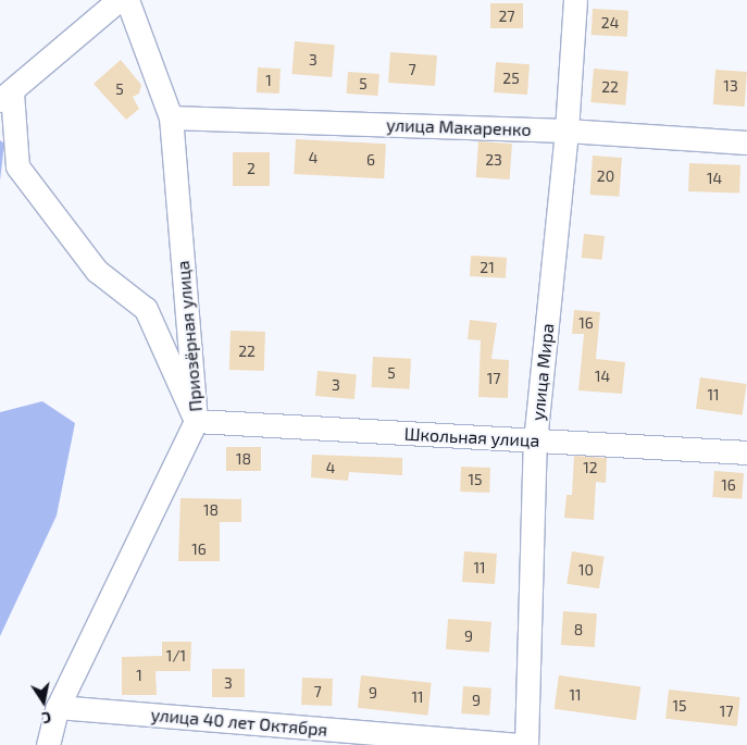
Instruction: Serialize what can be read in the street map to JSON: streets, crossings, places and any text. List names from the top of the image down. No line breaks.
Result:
{"streets":{"street":["улица Макаренко","Приозёрная улица","улица Мира","Школьная улица","улица 40 лет Октября"]},"crossings":[["улица Макаренко","Приозёрная улица"],["улица Макаренко","улица Мира"],["Приозёрная улица","Школьная улица"],["Приозёрная улица","улица 40 лет Октября"],["улица Мира","Школьная улица"]],"house_numbers":["27","24","3","7","25","1","5","13","22","5","4","6","23","2","20","14","21","16","22","5","14","17","3","11","18","4","12","15","16","18","16","11","10","8","9","1/1","1","3","7","9","11","11","9","15","17"],"north":"bottom"}
